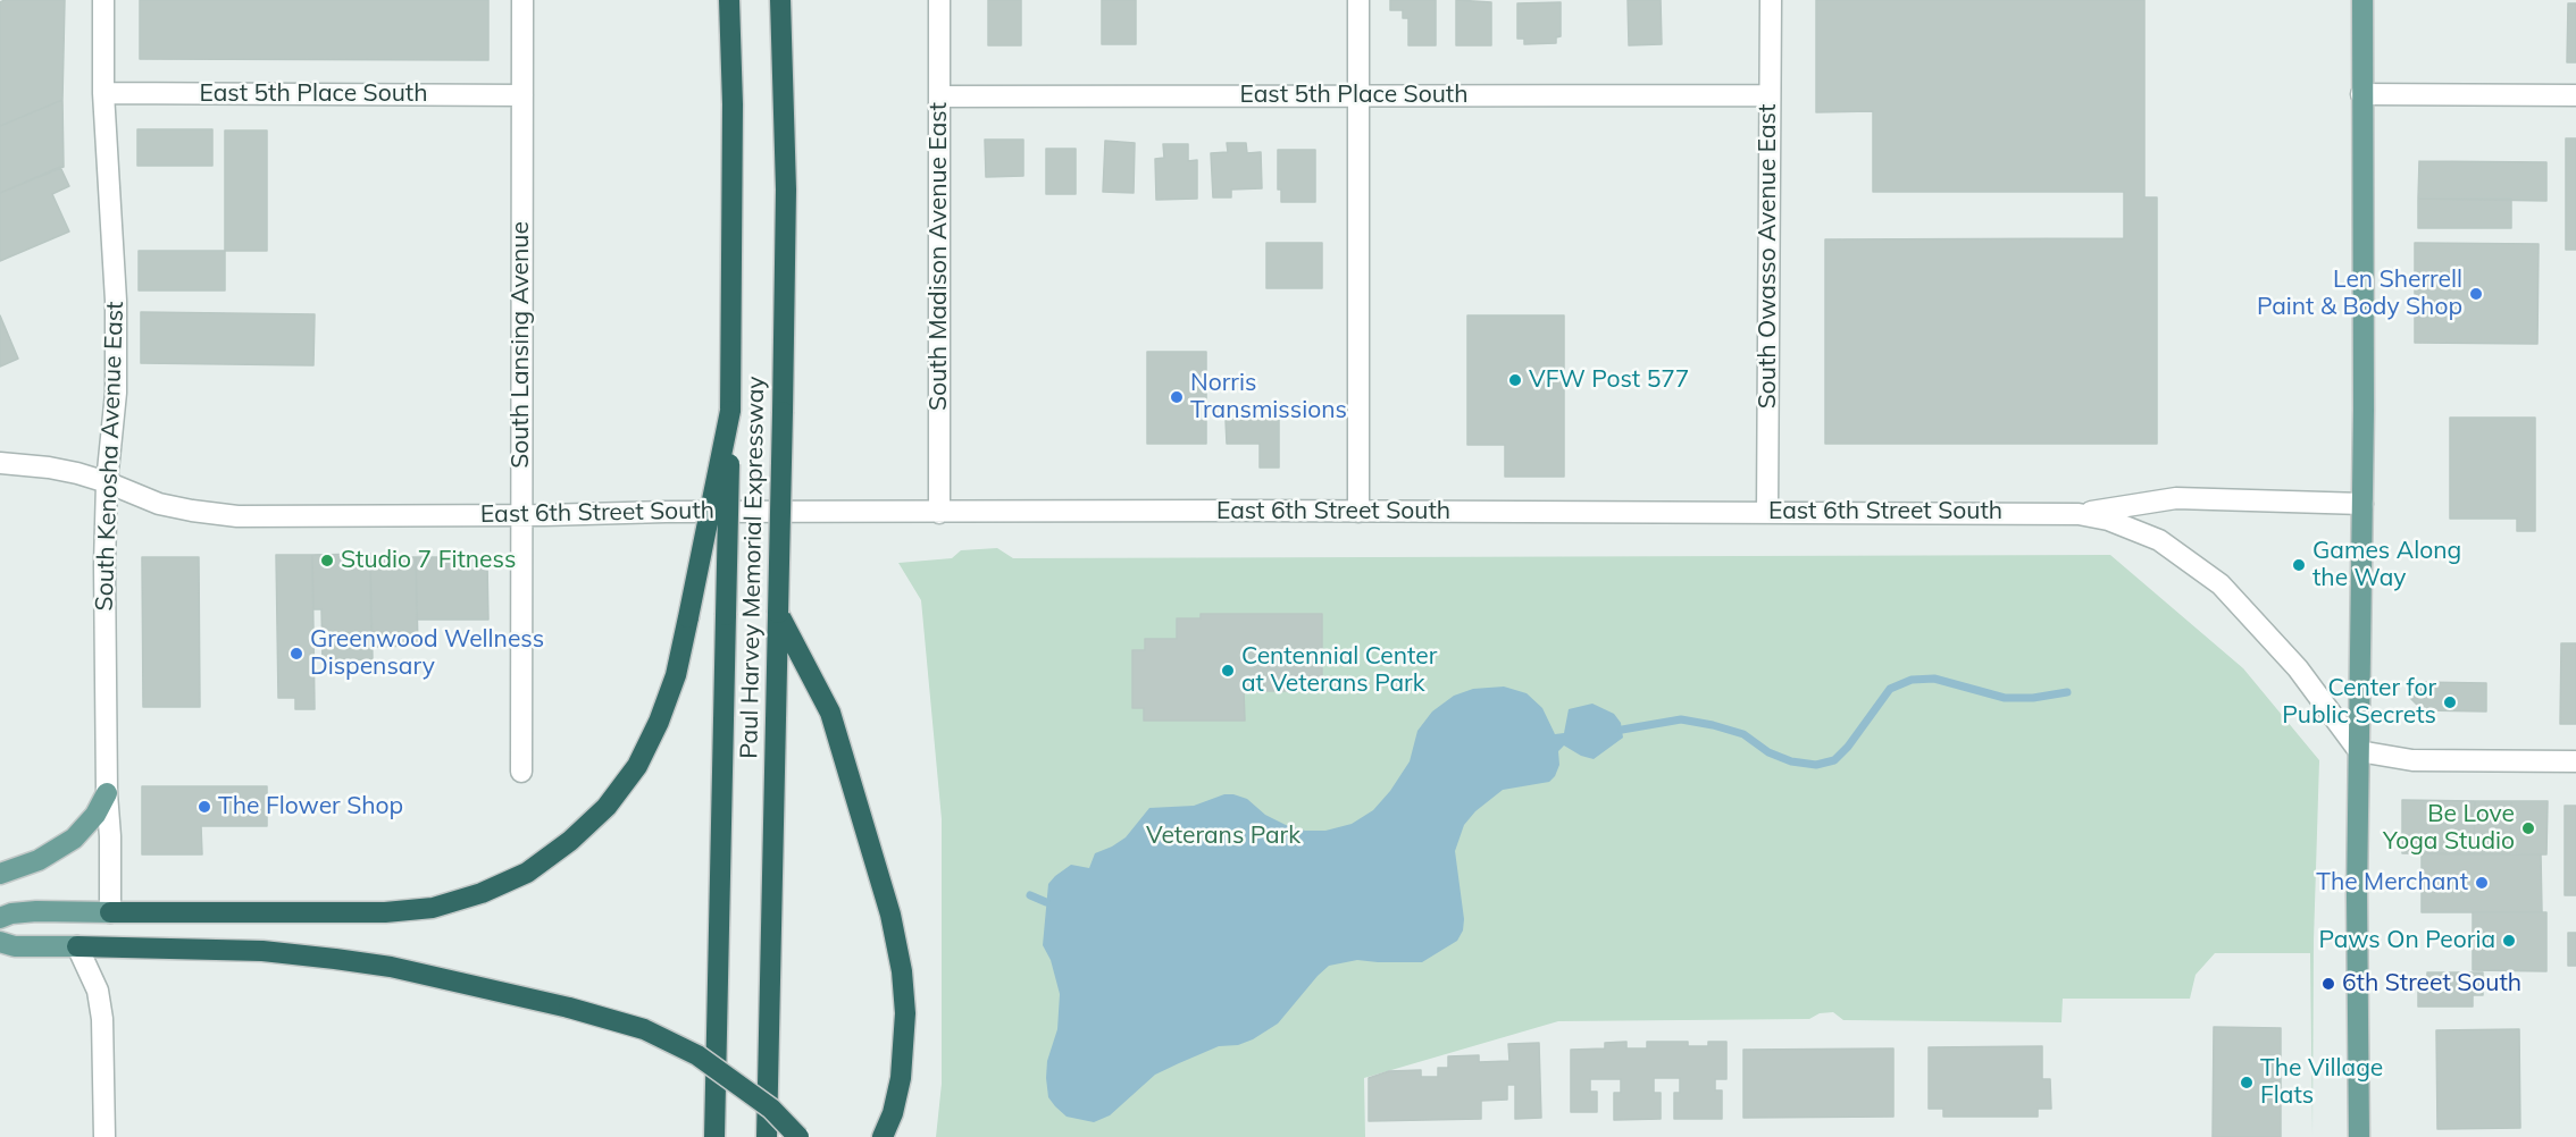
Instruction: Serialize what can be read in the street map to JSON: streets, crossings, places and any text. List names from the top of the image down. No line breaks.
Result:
{"streets":{"highway":["Paul Harvey Memorial Expressway"],"street":["East 5th Place South","South Madison Avenue East","South Owasso Avenue East","South Lansing Avenue","South Kenosha Avenue East","East 6th Street South"]},"crossings":[["East 5th Place South","South Madison Avenue East"],["East 5th Place South","South Owasso Avenue East"],["East 5th Place South","South Lansing Avenue"],["East 5th Place South","South Kenosha Avenue East"],["South Madison Avenue East","East 6th Street South"],["South Owasso Avenue East","East 6th Street South"],["South Lansing Avenue","East 6th Street South"],["South Kenosha Avenue East","East 6th Street South"]],"parks":["Veterans Park"],"places":["Len Sherrell Paint & Body Shop","VFW Post 577","Norris Transmissions","Studio 7 Fitness","Games Along the Way","Greenwood Wellness Dispensary","Centennial Center at Veterans Park","Center for Public Secrets","The Flower Shop","Be Love Yoga Studio","The Merchant","Paws On Peoria","6th Street South","The Village Flats"]}
